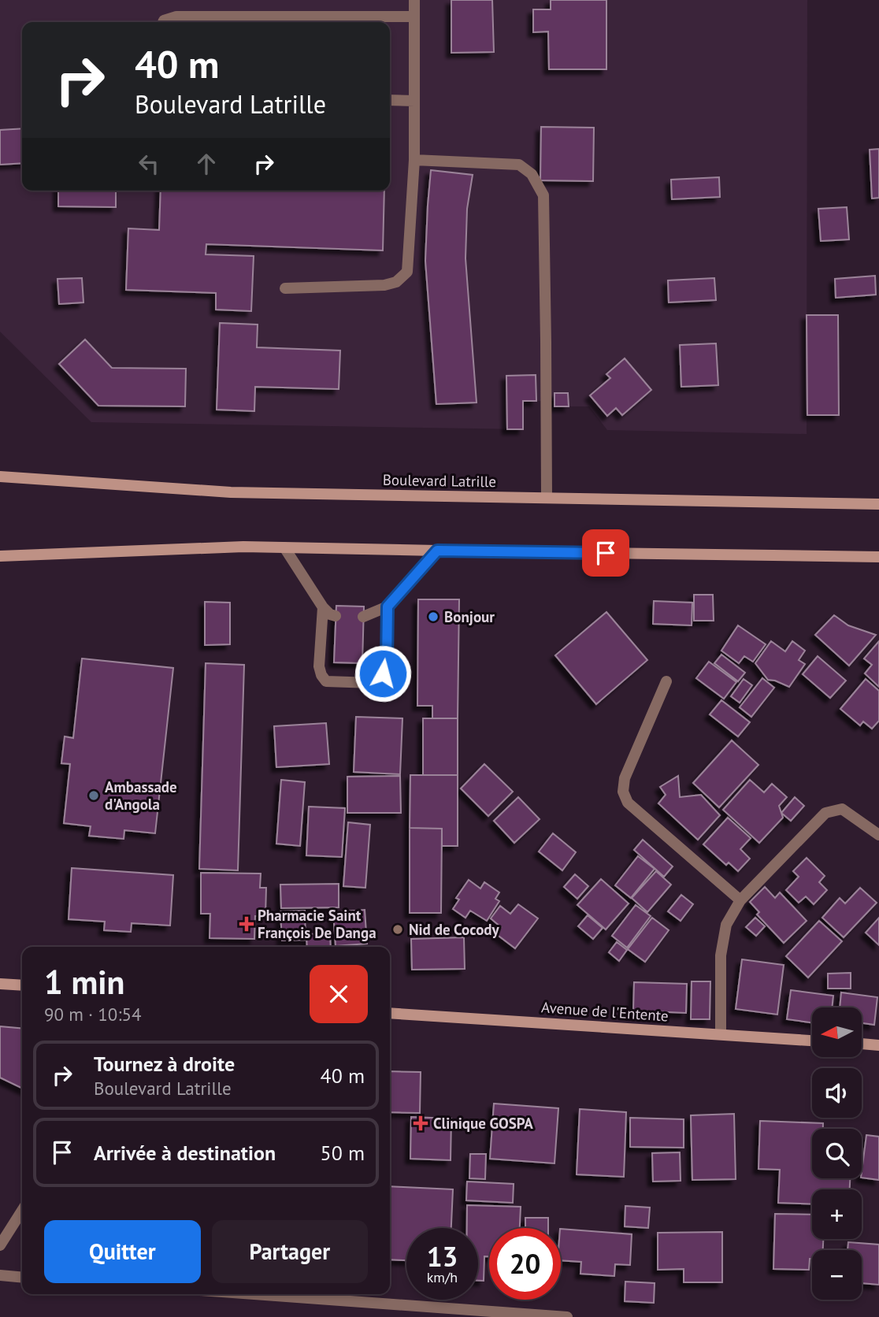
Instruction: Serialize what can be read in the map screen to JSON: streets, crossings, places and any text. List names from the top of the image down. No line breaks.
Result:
{"streets":{"main road":["Boulevard Latrille","Avenue de l'Entente"]},"places":{"other":["Bonjour","Ambassade d'Angola","Nid de Cocody"],"health":["Pharmacie Saint François De Danga","Clinique GOSPA"]},"north":"left","page":{"turn":["40 m","Boulevard Latrille"],"heading":["1 min","90 m · 10:54"],"map_buttons":["+","−"],"list":[{"name":"Tournez à droite","note":"Boulevard Latrille","value":"40 m"},{"name":"Arrivée à destination","value":"50 m"}],"buttons":["Quitter","Partager"],"speed":"13 km/h","limit":"20"}}
